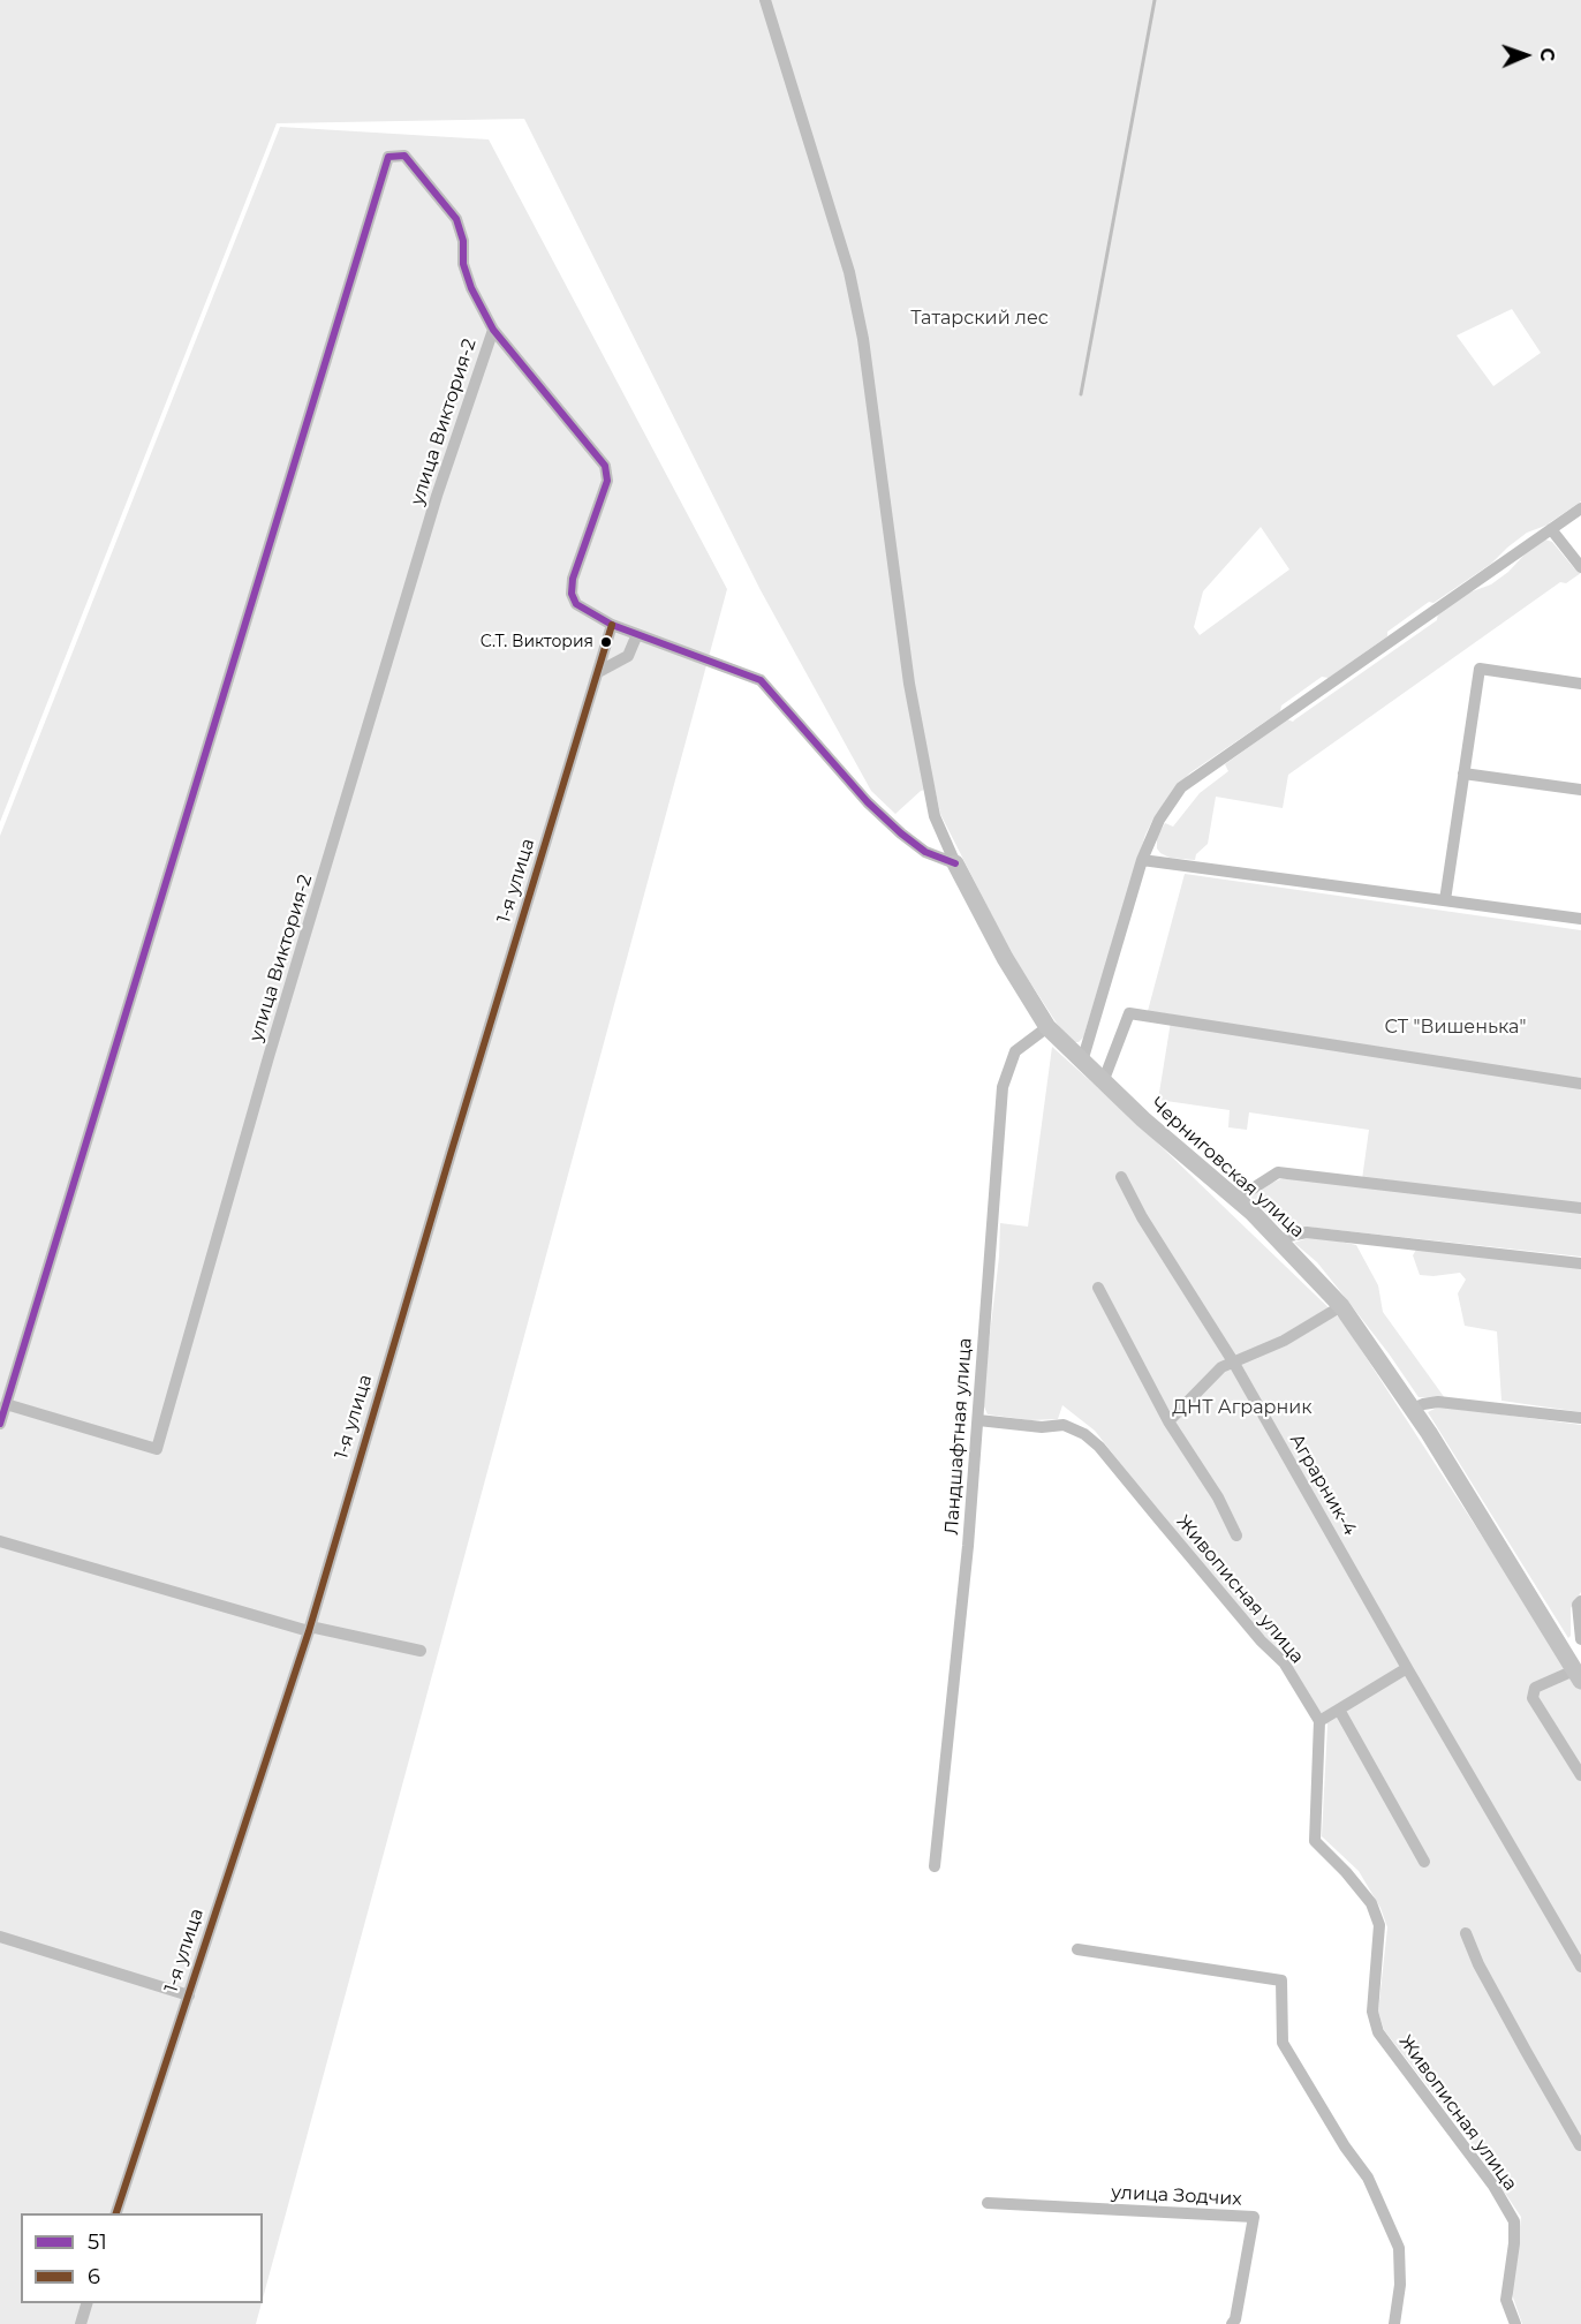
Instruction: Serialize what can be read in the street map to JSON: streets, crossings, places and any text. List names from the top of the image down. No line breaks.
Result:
{"streets":{"street":["улица Виктория-2","1-я улица","Черниговская улица","Ландшафтная улица","Аграрник-4","Живописная улица","улица Зодчих"]},"crossings":[["Черниговская улица","Ландшафтная улица"],["Ландшафтная улица","Живописная улица"]],"parks":["Татарский лес","СТ \"Вишенька\"","ДНТ Аграрник"],"places":["С.Т. Виктория"],"lines":["transit line 51","transit line 6"],"legend":["51","6"],"north":"right"}
